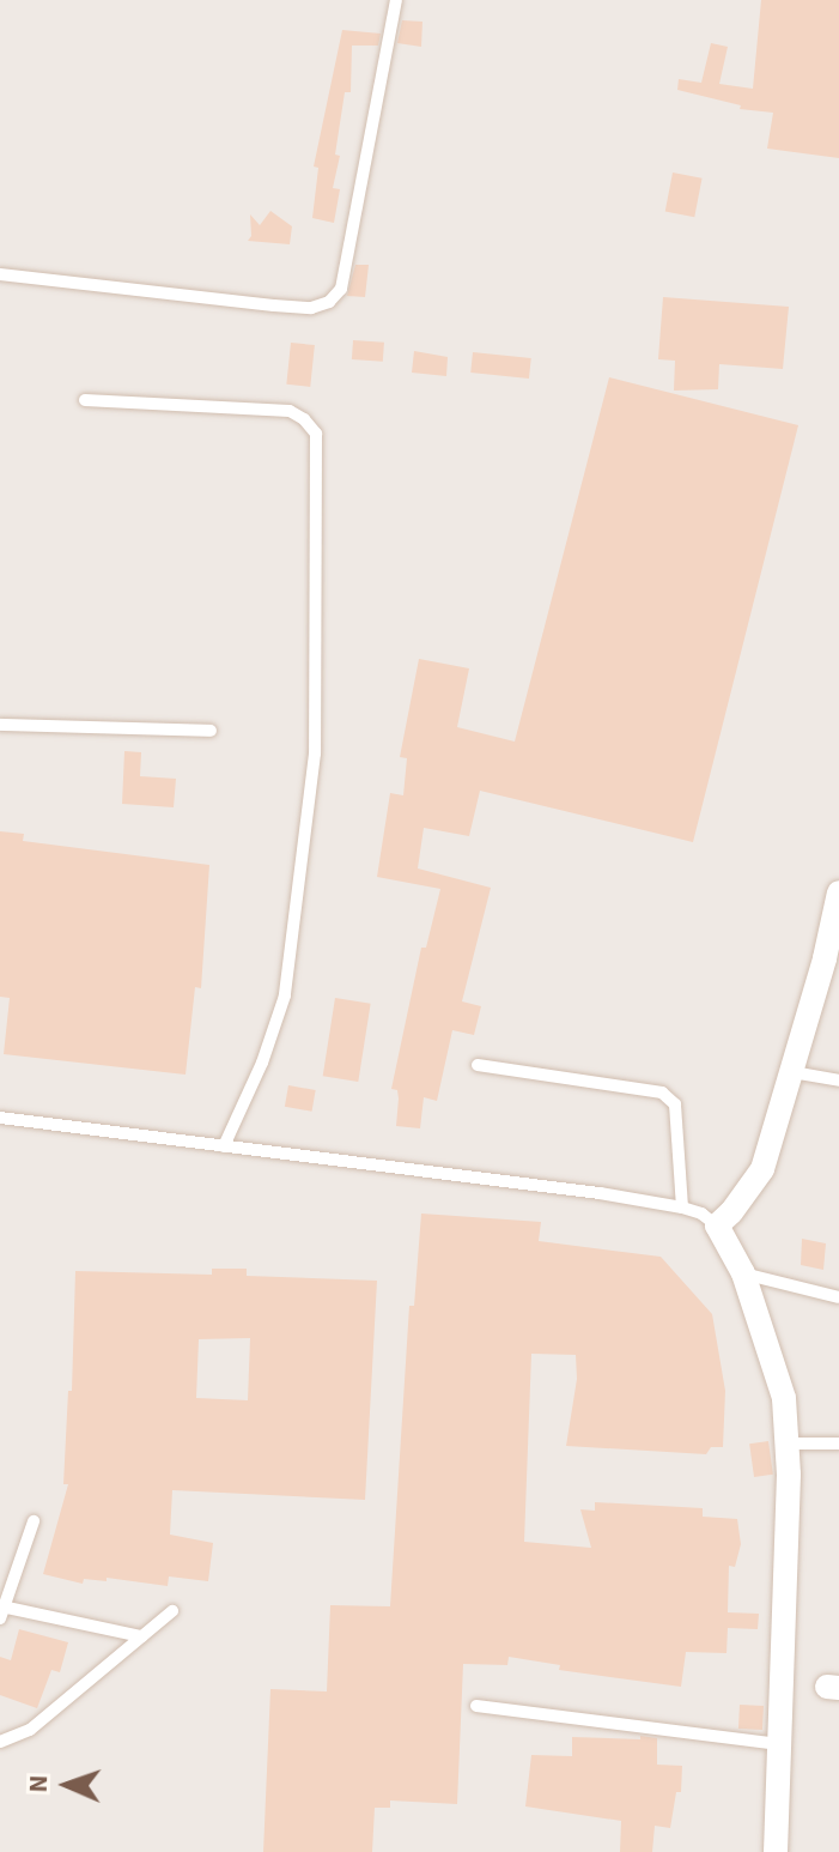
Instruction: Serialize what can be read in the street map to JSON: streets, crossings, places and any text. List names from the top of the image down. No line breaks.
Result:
{"north":"left"}
